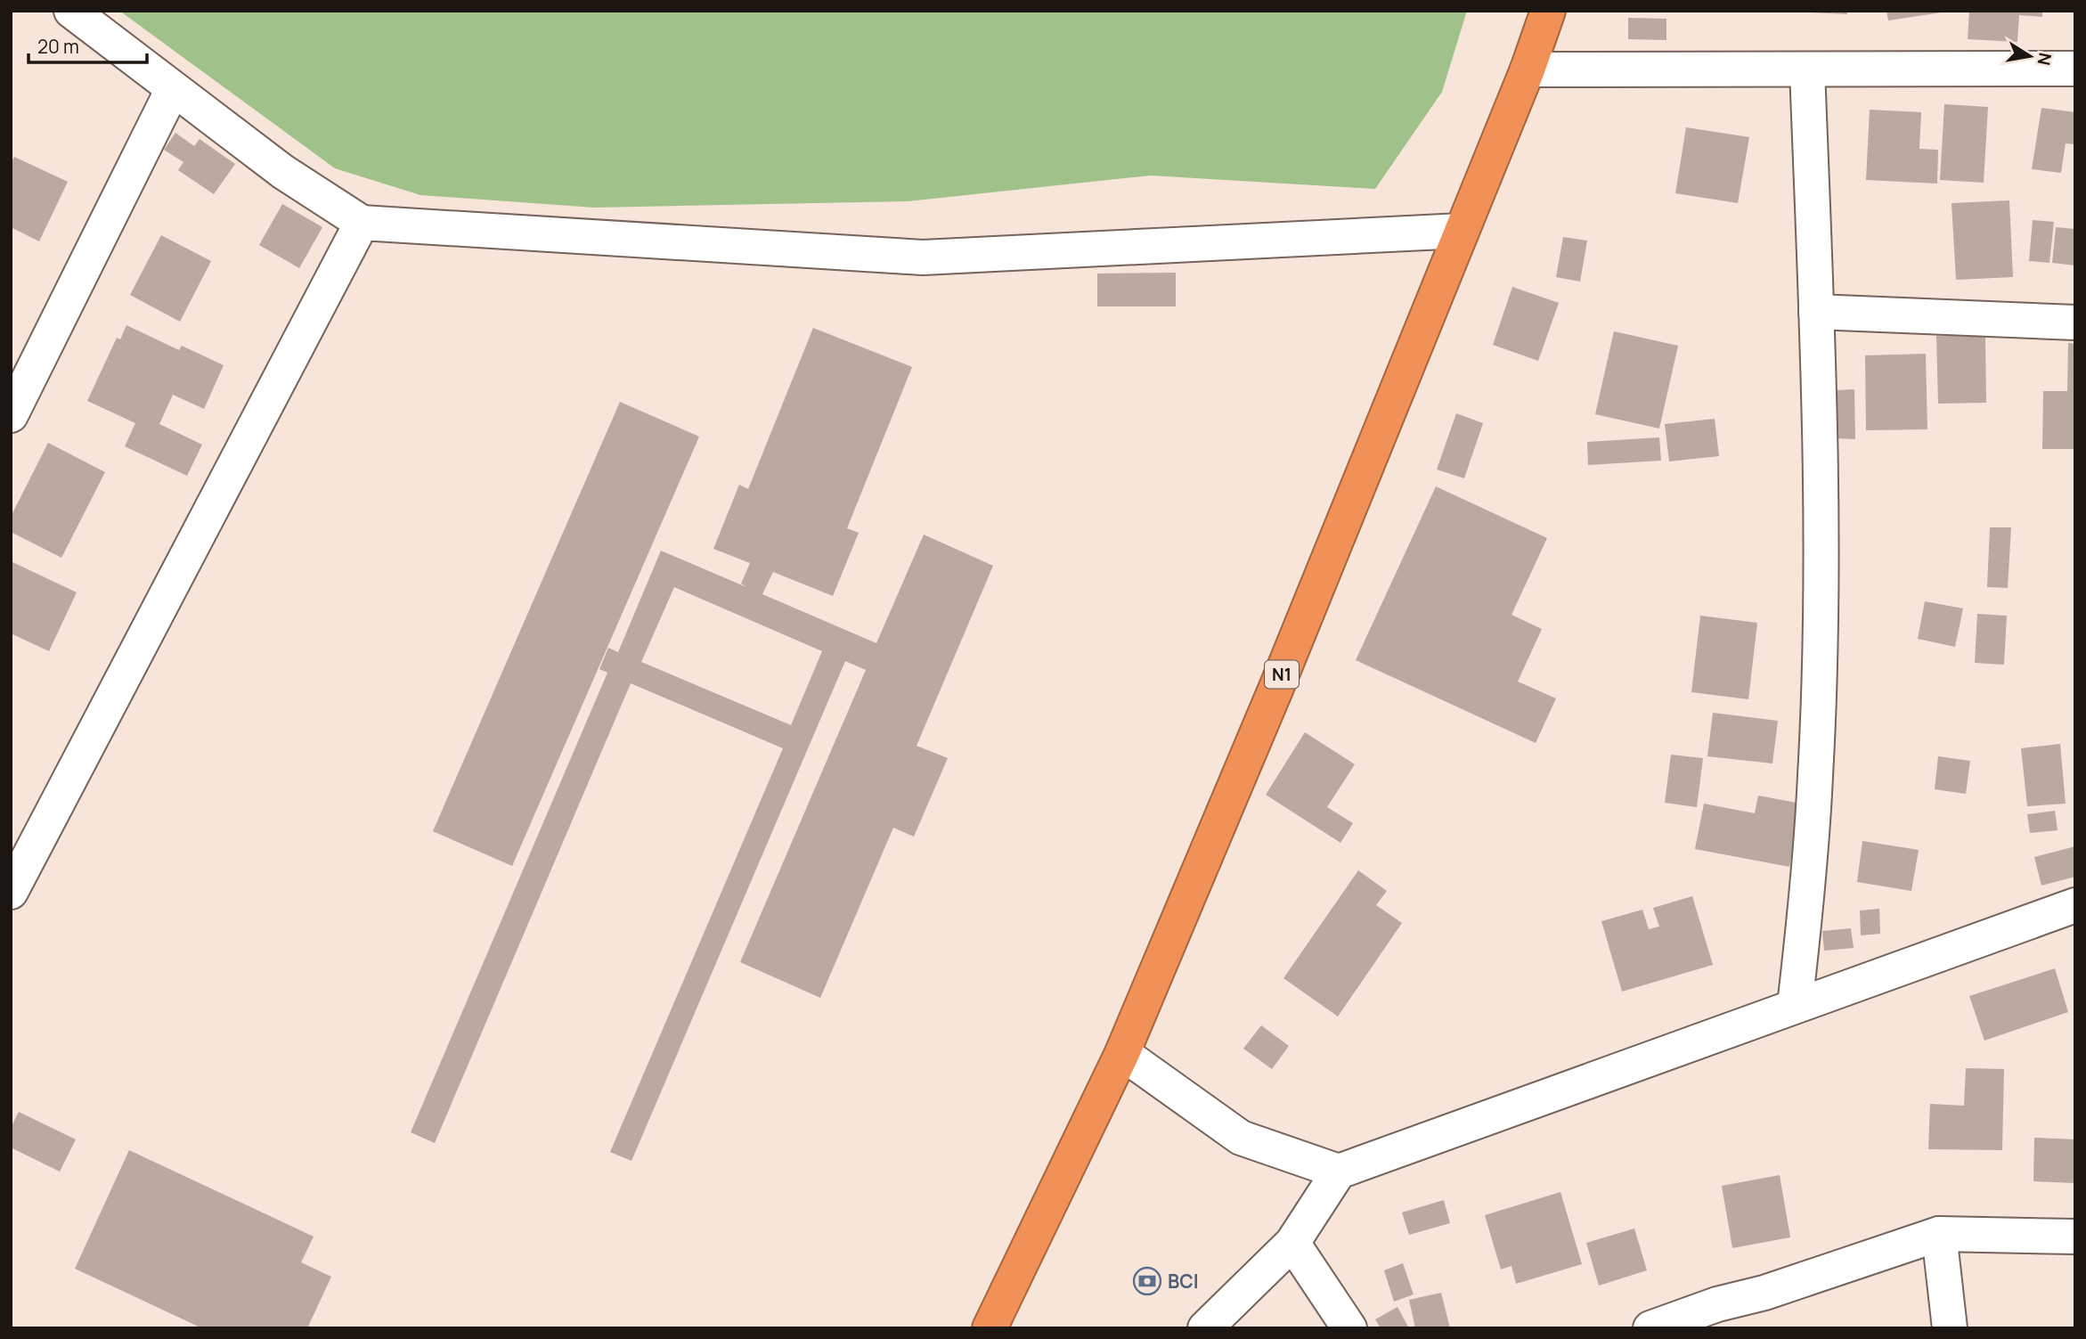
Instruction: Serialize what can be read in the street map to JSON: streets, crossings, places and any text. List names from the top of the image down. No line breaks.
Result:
{"streets":{"highway":["N1"]},"places":{"bank":["BCI"]},"scale_bar":"20 m","north":"right"}
